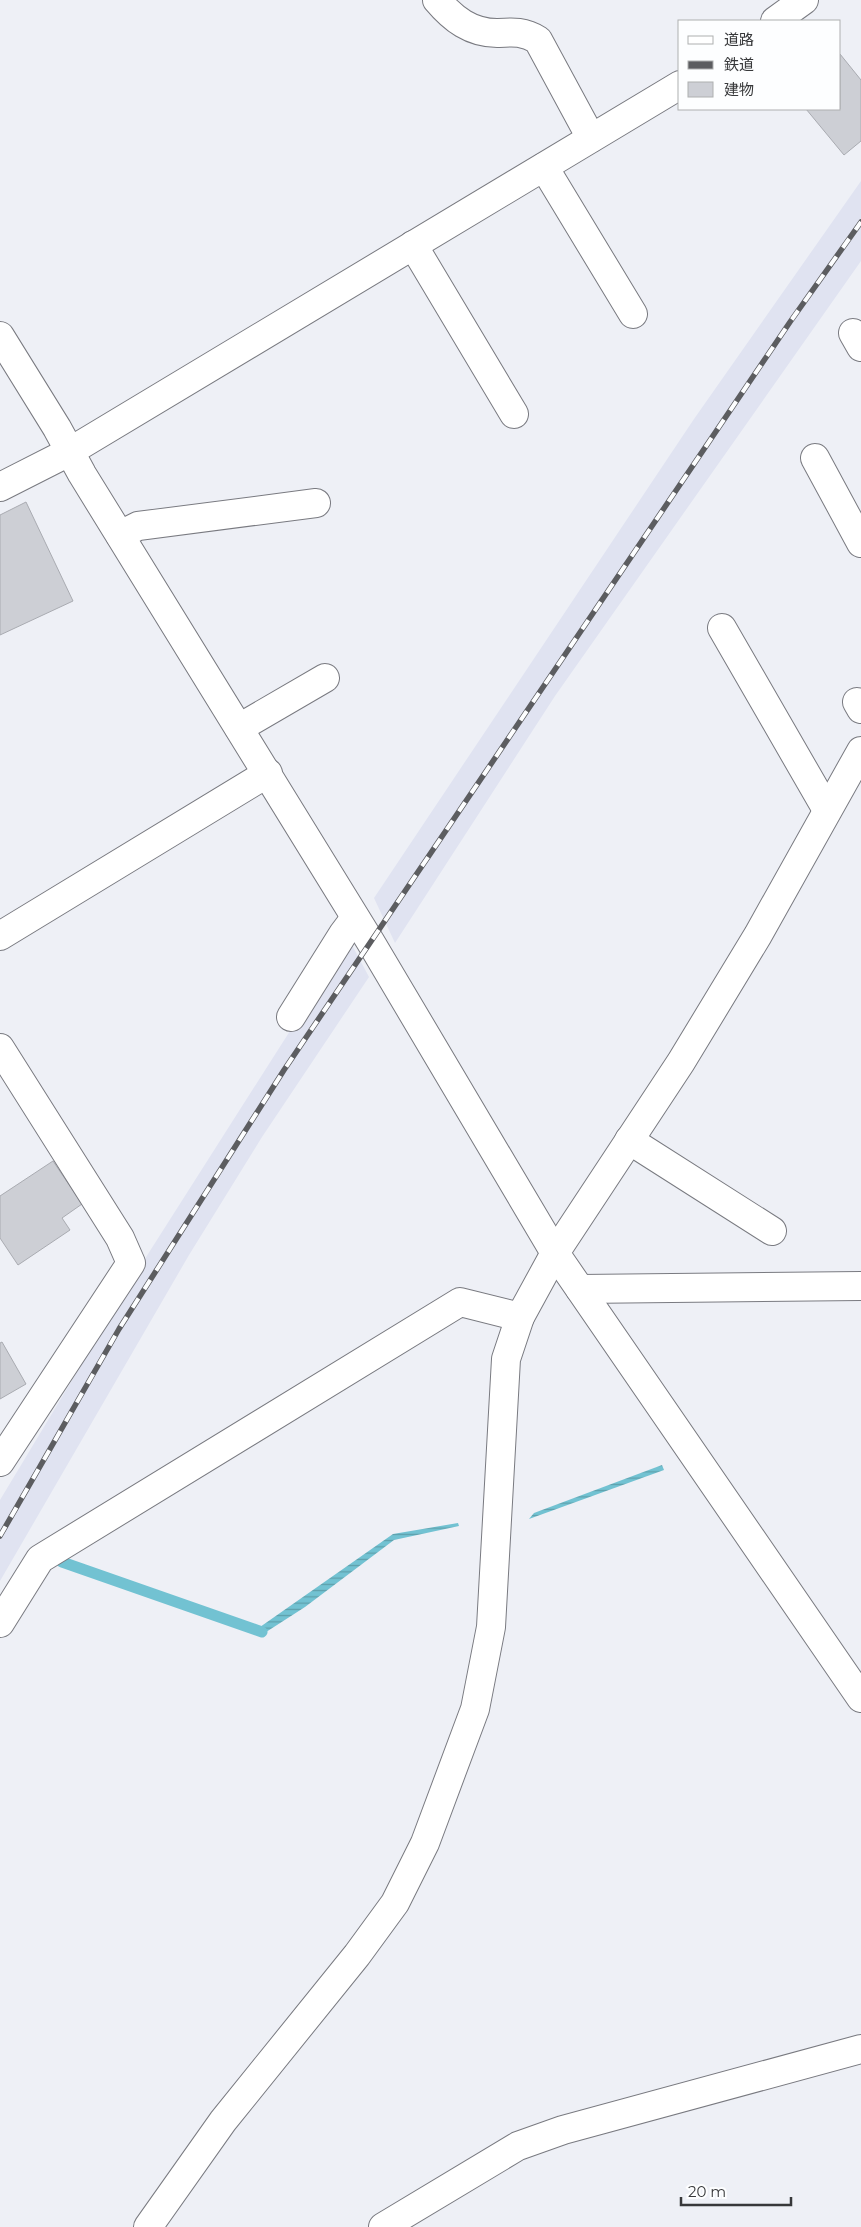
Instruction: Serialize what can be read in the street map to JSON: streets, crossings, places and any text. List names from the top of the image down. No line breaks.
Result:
{"legend":["道路","鉄道","建物"],"scale_bar":"20 m"}
